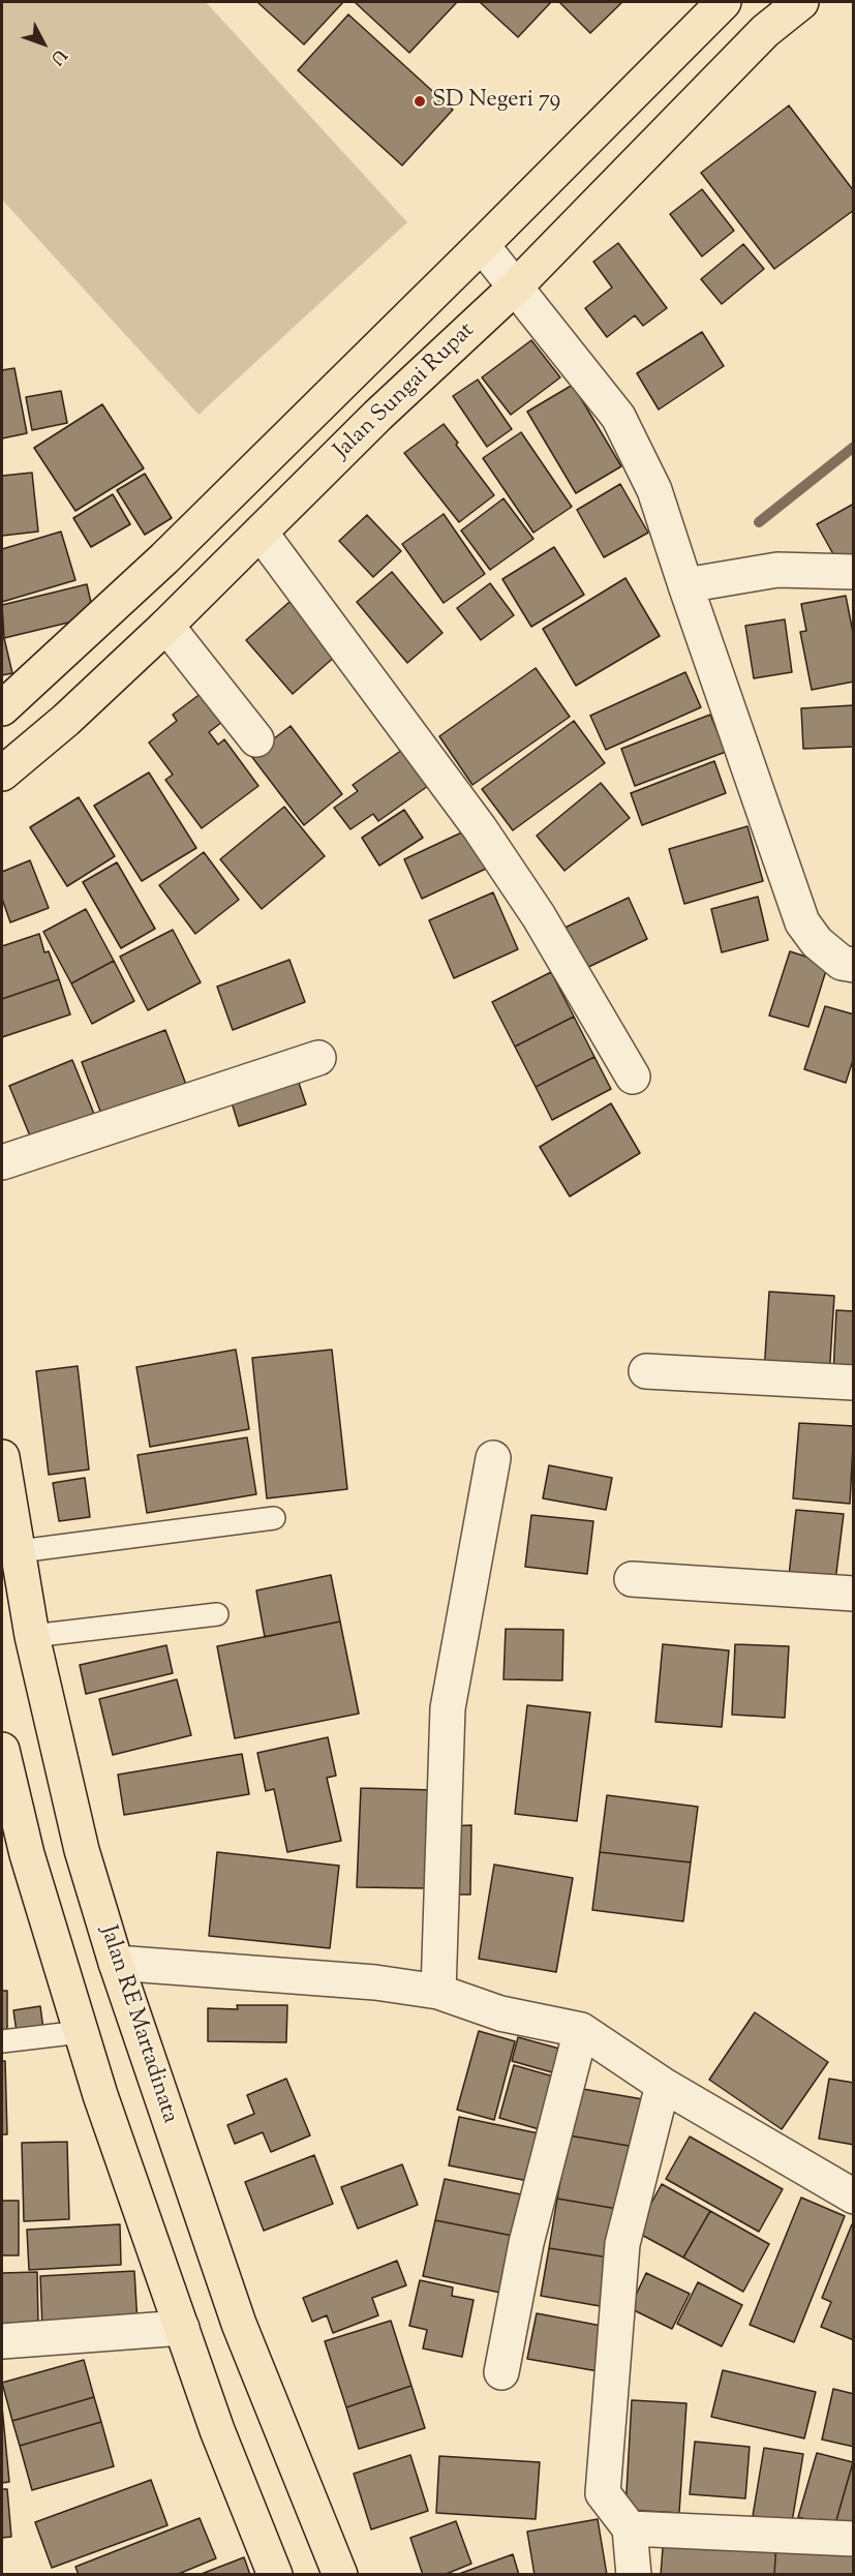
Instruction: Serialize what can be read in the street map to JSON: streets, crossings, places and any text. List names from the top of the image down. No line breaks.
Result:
{"streets":{"main road":["Jalan Sungai Rupat","Jalan RE Martadinata"]},"places":["SD Negeri 79"],"north":"bottom right"}
